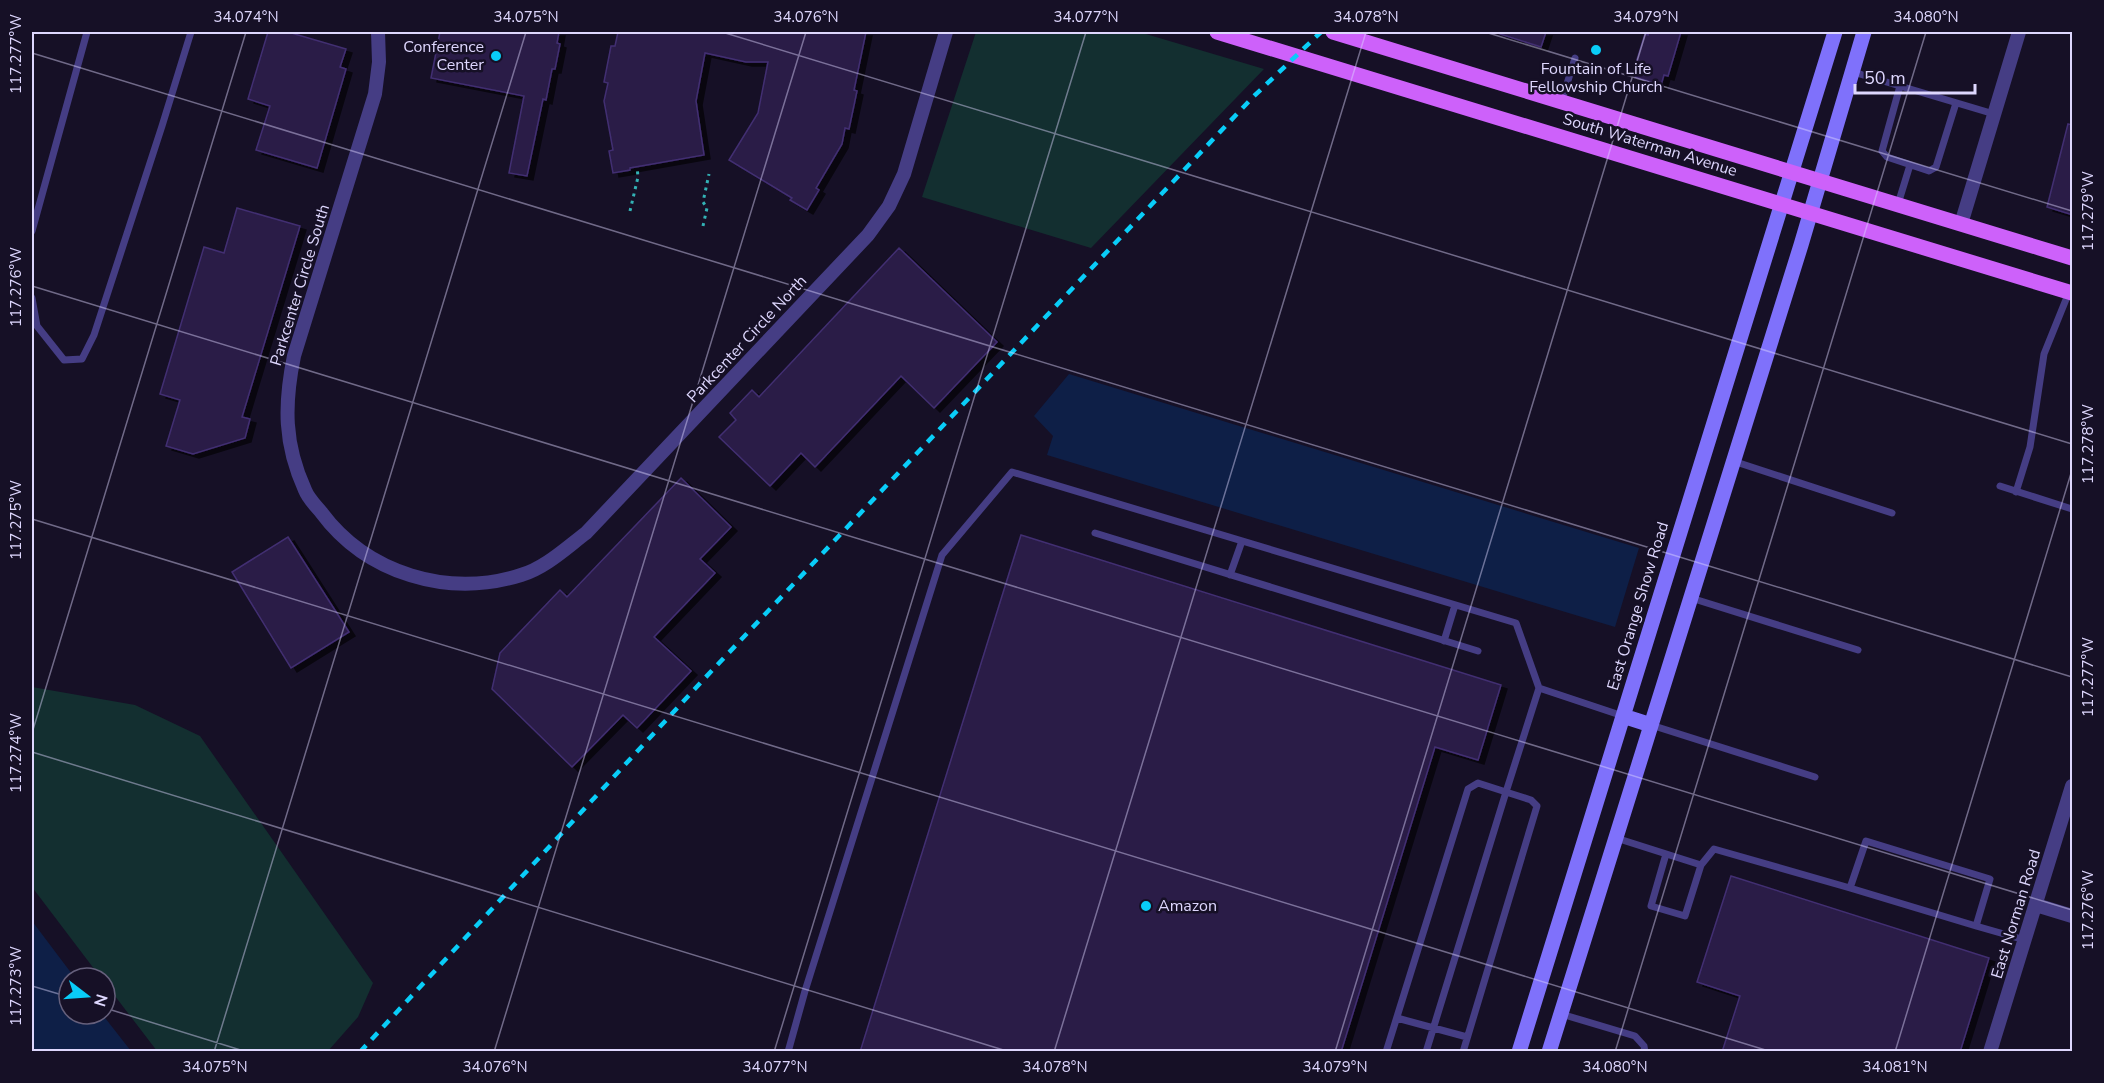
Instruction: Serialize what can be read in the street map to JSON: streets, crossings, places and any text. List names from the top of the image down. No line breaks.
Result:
{"streets":{"main road":["South Waterman Avenue","East Orange Show Road"],"street":["Parkcenter Circle South","Parkcenter Circle North","East Norman Road"]},"crossings":[["South Waterman Avenue","East Orange Show Road"],["Parkcenter Circle South","Parkcenter Circle North"]],"places":["Fountain of Life Fellowship Church","Conference Center","Amazon"],"scale_bar":"50 m","north":"right","coordinates":["34.074°N","34.075°N","34.076°N","34.077°N","34.078°N","34.079°N","34.080°N","117.277°W","117.279°W","117.276°W","117.278°W","117.275°W","117.274°W","117.273°W","34.081°N"]}
